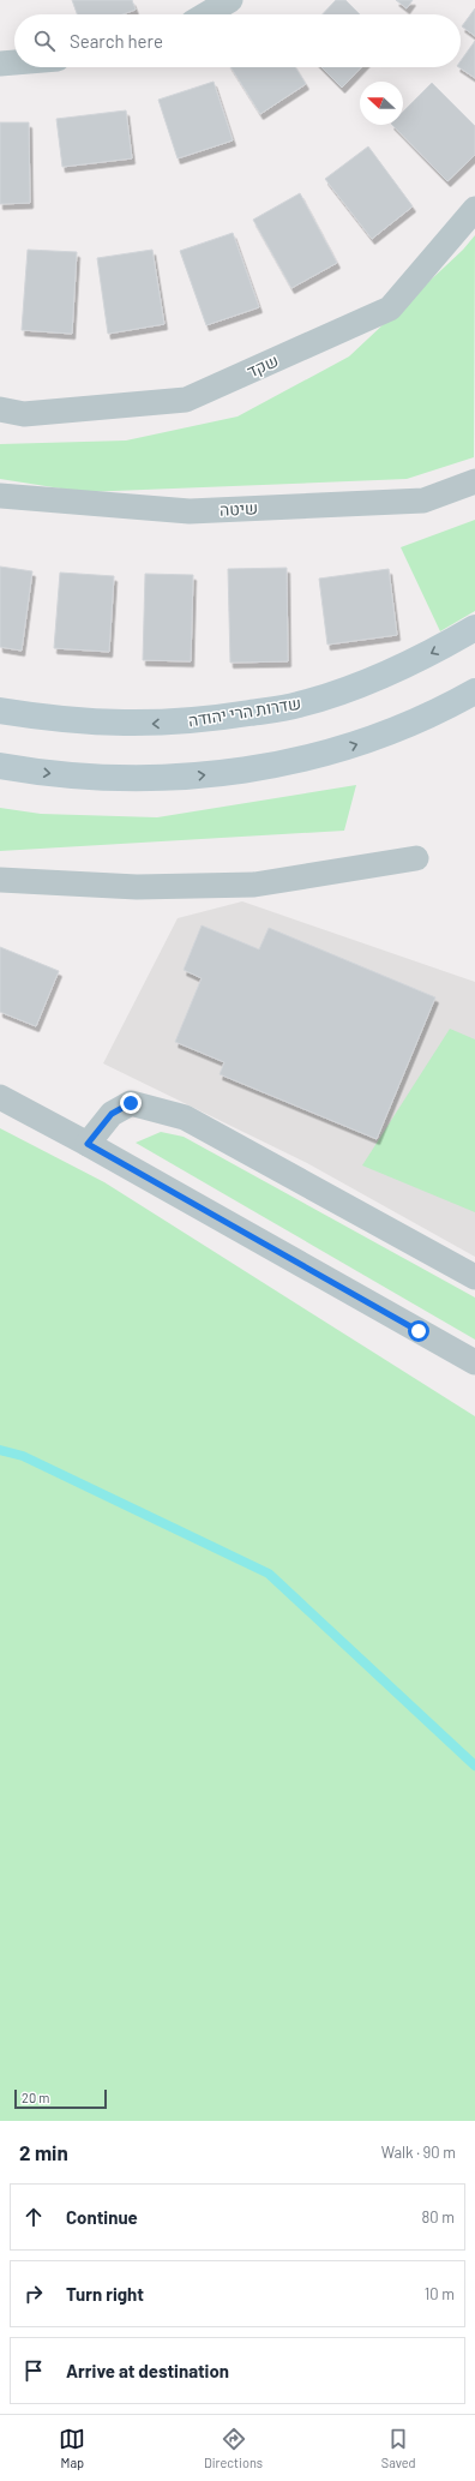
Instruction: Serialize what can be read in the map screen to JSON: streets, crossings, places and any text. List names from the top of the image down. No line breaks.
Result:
{"streets":{"street":["שקד","שיטה","שדרות הרי יהודה"]},"scale_bar":"20 m","north":"left","page":{"search":"Search here","scale":"20 m","heading":["2 min","Walk · 90 m"],"list":[["Continue","80 m"],["Turn right","10 m"],"Arrive at destination"],"nav":["Map","Directions","Saved"]}}
